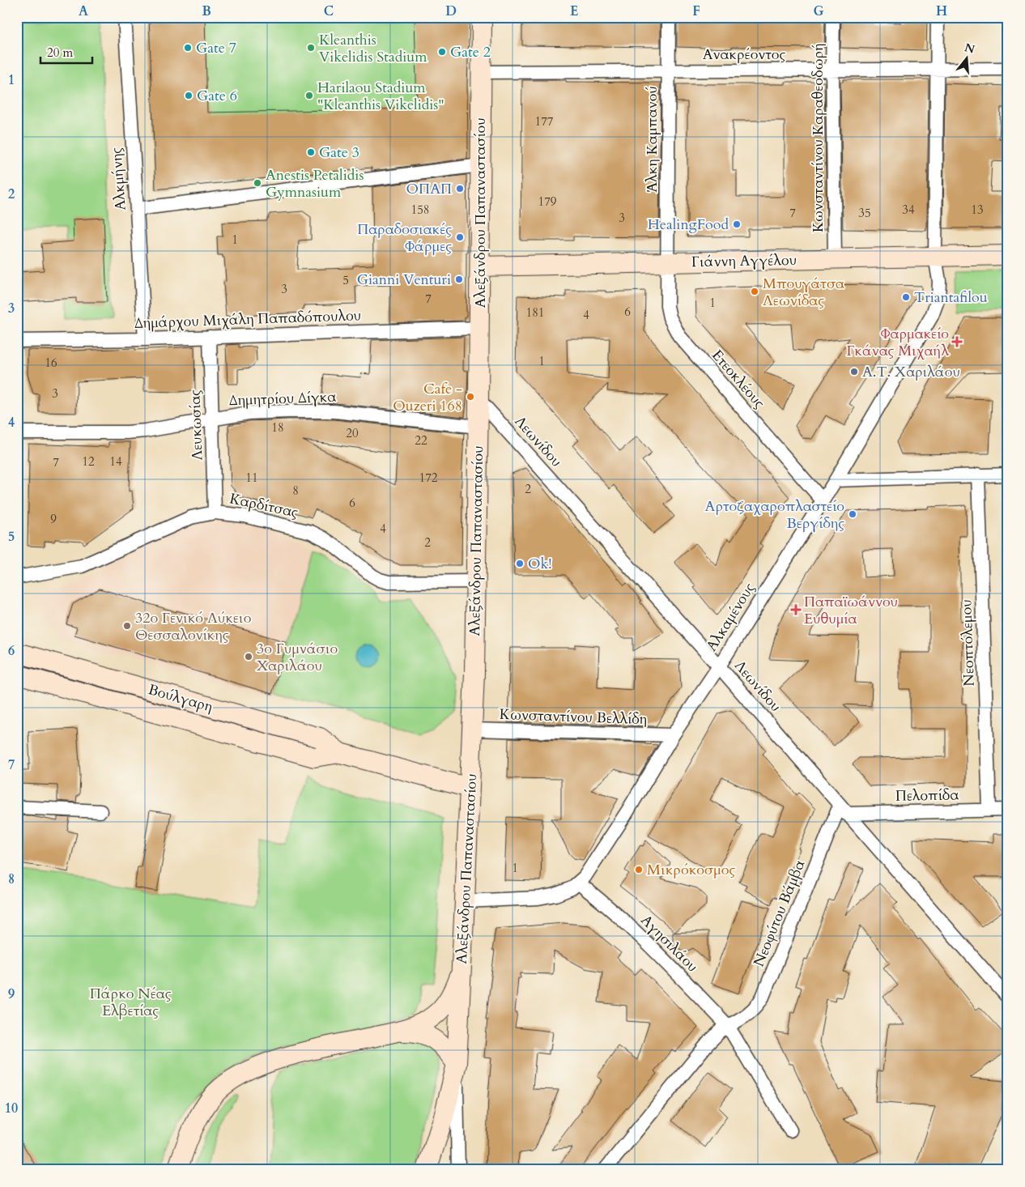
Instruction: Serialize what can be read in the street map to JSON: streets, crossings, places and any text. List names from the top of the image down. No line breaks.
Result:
{"streets":{"main road":["Αλεξάνδρου Παπαναστασίου","Γιάννη Αγγέλου","Βούλγαρη"],"street":["Ανακρέοντος","Κωνσταντίνου Καραθεοδωρή","Άλκη Καμπανού","Αλκμήνης","Δημάρχου Μιχάλη Παπαδόπουλου","Ετεοκλέους","Δημητρίου Δίγκα","Λευκωσίας","Λεωνίδου","Καρδίτσας","Αλκαμένους","Νεοπτόλεμου","Κωνσταντίνου Βελλίδη","Πελοπίδα","Νεοφύτου Βάμβα","Αγησιλάου"]},"crossings":[["Ανακρέοντος","Κωνσταντίνου Καραθεοδωρή"],["Ανακρέοντος","Άλκη Καμπανού"],["Ανακρέοντος","Αλεξάνδρου Παπαναστασίου"],["Ανακρέοντος","Αλκαμένους"],["Κωνσταντίνου Καραθεοδωρή","Γιάννη Αγγέλου"],["Άλκη Καμπανού","Γιάννη Αγγέλου"],["Άλκη Καμπανού","Ετεοκλέους"],["Αλκμήνης","Δημάρχου Μιχάλη Παπαδόπουλου"],["Αλεξάνδρου Παπαναστασίου","Γιάννη Αγγέλου"],["Αλεξάνδρου Παπαναστασίου","Δημάρχου Μιχάλη Παπαδόπουλου"],["Αλεξάνδρου Παπαναστασίου","Δημητρίου Δίγκα"],["Αλεξάνδρου Παπαναστασίου","Λεωνίδου"],["Αλεξάνδρου Παπαναστασίου","Καρδίτσας"],["Αλεξάνδρου Παπαναστασίου","Αλκαμένους"],["Αλεξάνδρου Παπαναστασίου","Βούλγαρη"],["Αλεξάνδρου Παπαναστασίου","Κωνσταντίνου Βελλίδη"],["Γιάννη Αγγέλου","Ετεοκλέους"],["Γιάννη Αγγέλου","Αλκαμένους"],["Δημάρχου Μιχάλη Παπαδόπουλου","Λευκωσίας"],["Ετεοκλέους","Αλκαμένους"],["Δημητρίου Δίγκα","Λευκωσίας"],["Λευκωσίας","Καρδίτσας"],["Λεωνίδου","Αλκαμένους"],["Λεωνίδου","Πελοπίδα"],["Λεωνίδου","Νεοφύτου Βάμβα"],["Αλκαμένους","Κωνσταντίνου Βελλίδη"],["Αλκαμένους","Αγησιλάου"],["Νεοπτόλεμου","Πελοπίδα"],["Πελοπίδα","Νεοφύτου Βάμβα"],["Νεοφύτου Βάμβα","Αγησιλάου"]],"parks":["Πάρκο Νέας Ελβετίας"],"places":{"other":["Gate 7","Kleanthis Vikelidis Stadium","Gate 2","Gate 6","Harilaou Stadium \"Kleanthis Vikelidis\"","Gate 3","Anestis Petalidis Gymnasium","ΟΠΑΠ","HealingFood","Παραδοσιακές Φάρμες","Gianni Venturi","Μπουγάτσα Λεωνίδας","Triantafilou","Α.Τ. Χαριλάου","Cafe - Ouzeri 168","Αρτοζαχαροπλαστείο Βεργίδης","Ok!","32ο Γενικό Λύκειο Θεσσαλονίκης","3ο Γυμνάσιο Χαριλάου","Μικρόκοσμος"],"health":["Φαρμακείο Γκάνας Μιχαήλ","Παπαϊωάννου Ευθυμία"]},"house_numbers":["177","179","158","34","13","7","35","3","1","5","3","7","1","6","181","4","1","16","3","18","20","22","12","14","7","11","172","2","8","6","9","4","2","1"],"scale_bar":"20 m","north":"top","grid":{"columns":["A","B","C","D","E","F","G","H"],"rows":["1","2","3","4","5","6","7","8","9","10"]}}
